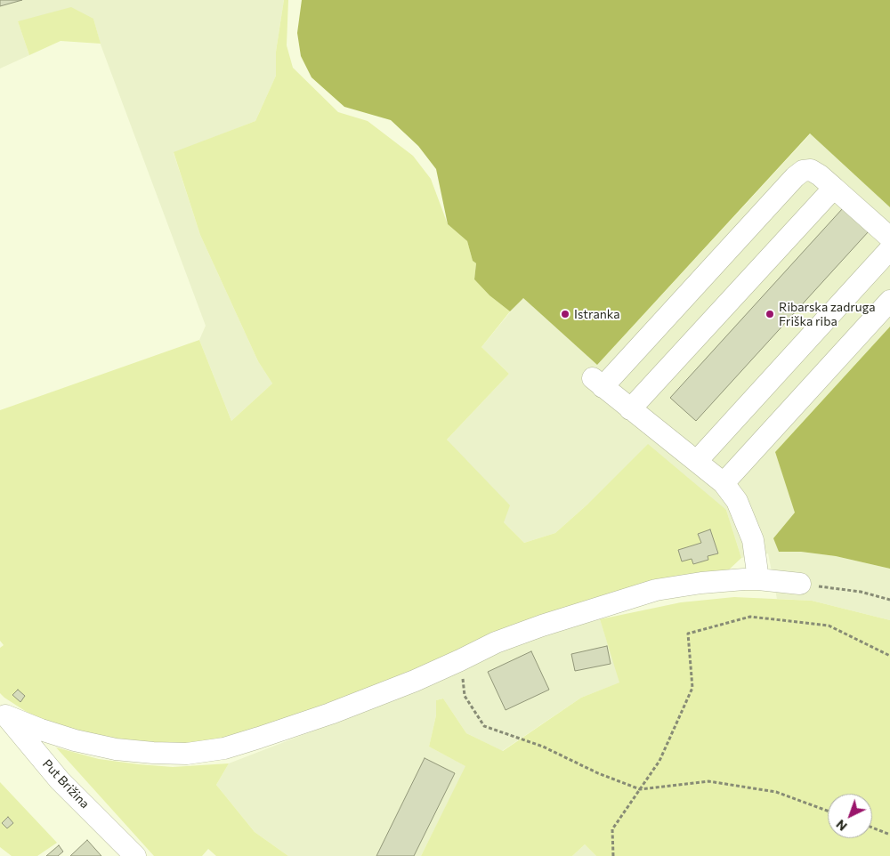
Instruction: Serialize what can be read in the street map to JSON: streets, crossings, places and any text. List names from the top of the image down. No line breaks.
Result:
{"streets":{"street":["Put Brižina"]},"places":["Istranka","Ribarska zadruga Friška riba"],"north":"bottom left"}
